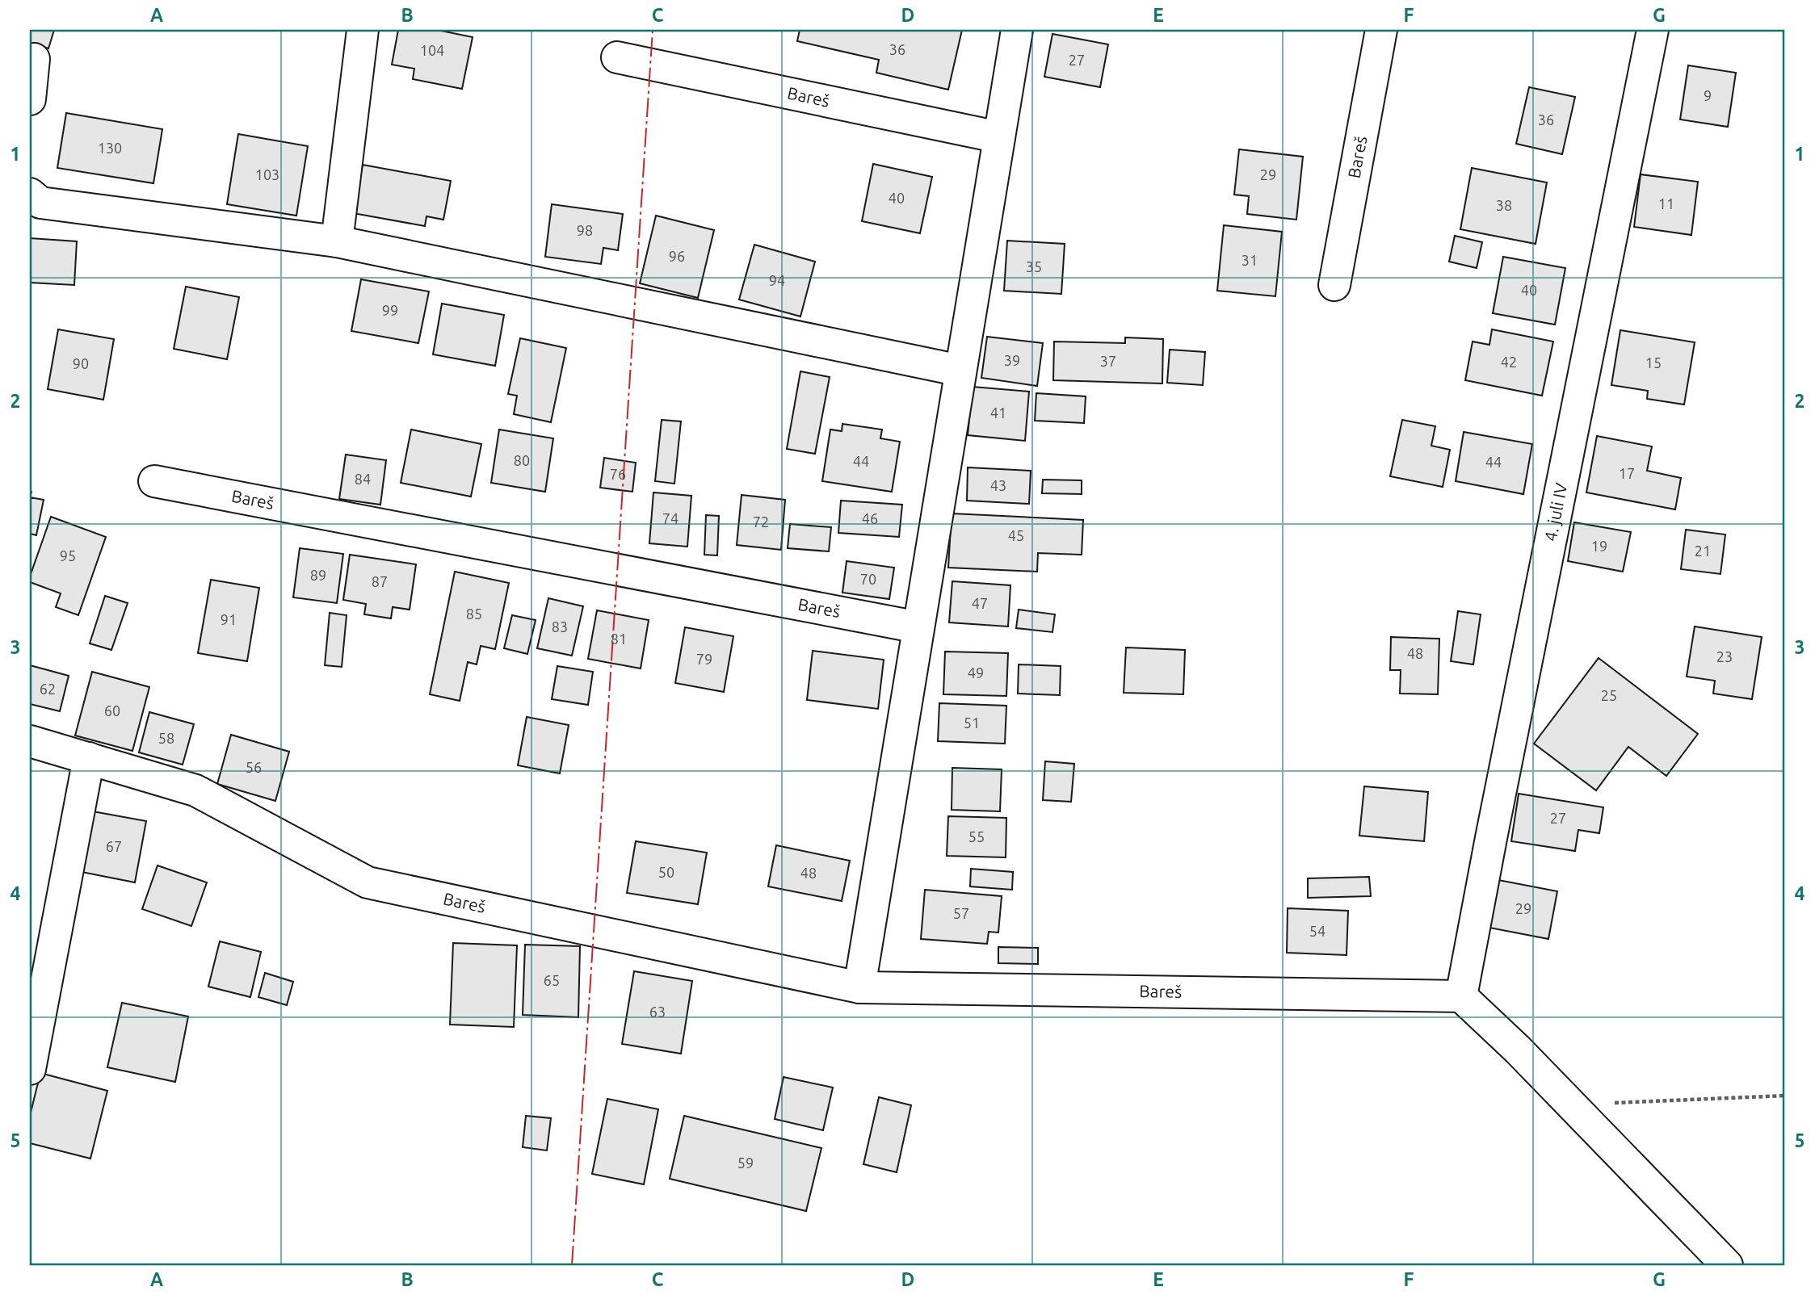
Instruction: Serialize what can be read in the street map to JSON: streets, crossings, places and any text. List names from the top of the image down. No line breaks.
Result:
{"streets":{"street":["Bareš","4. juli IV"]},"crossings":[["Bareš","4. juli IV"]],"house_numbers":["36","104","27","9","36","130","103","29","40","11","38","98","96","31","35","94","40","99","39","37","42","15","90","41","80","44","44","17","76","84","43","74","46","72","45","19","21","95","89","70","87","47","85","91","83","81","48","23","79","49","62","25","60","51","58","56","27","55","67","50","48","29","57","54","65","63","59"],"grid":{"columns":["A","B","C","D","E","F","G"],"rows":["1","2","3","4","5"]}}
